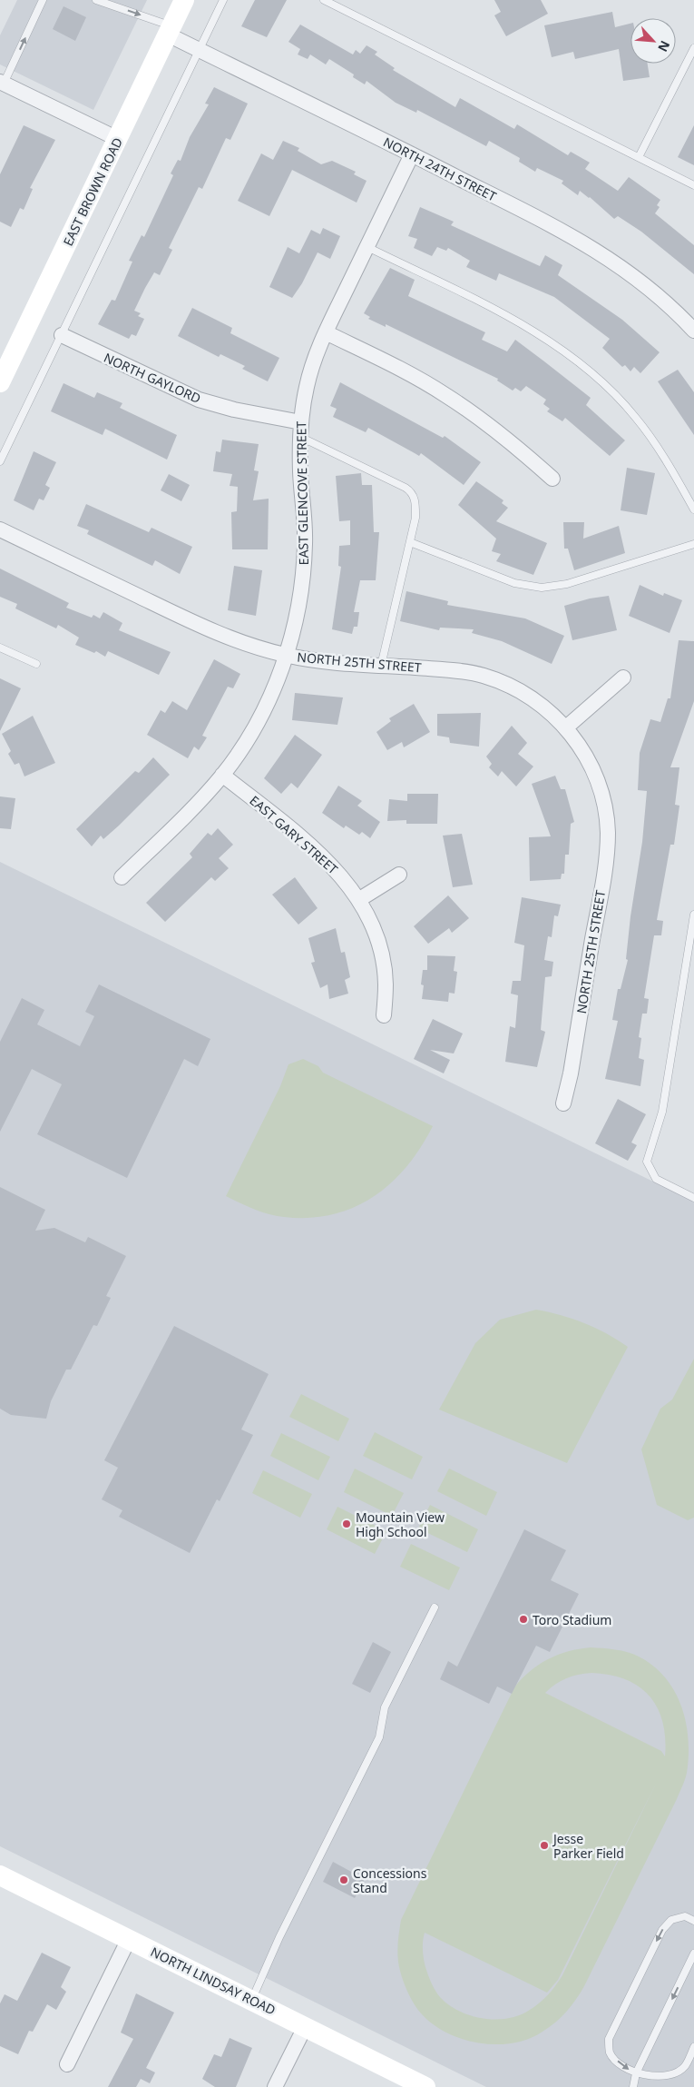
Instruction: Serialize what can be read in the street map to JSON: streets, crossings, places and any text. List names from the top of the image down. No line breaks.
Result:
{"streets":{"main road":["EAST BROWN ROAD","NORTH LINDSAY ROAD"],"street":["NORTH 24TH STREET","NORTH GAYLORD","EAST GLENCOVE STREET","NORTH 25TH STREET","EAST GARY STREET"]},"crossings":[["NORTH 24TH STREET","EAST BROWN ROAD"],["NORTH 24TH STREET","EAST GLENCOVE STREET"],["NORTH GAYLORD","EAST GLENCOVE STREET"],["EAST GLENCOVE STREET","NORTH 25TH STREET"],["EAST GLENCOVE STREET","EAST GARY STREET"]],"places":["Mountain View High School","Toro Stadium","Jesse Parker Field","Concessions Stand"],"north":"bottom right"}
